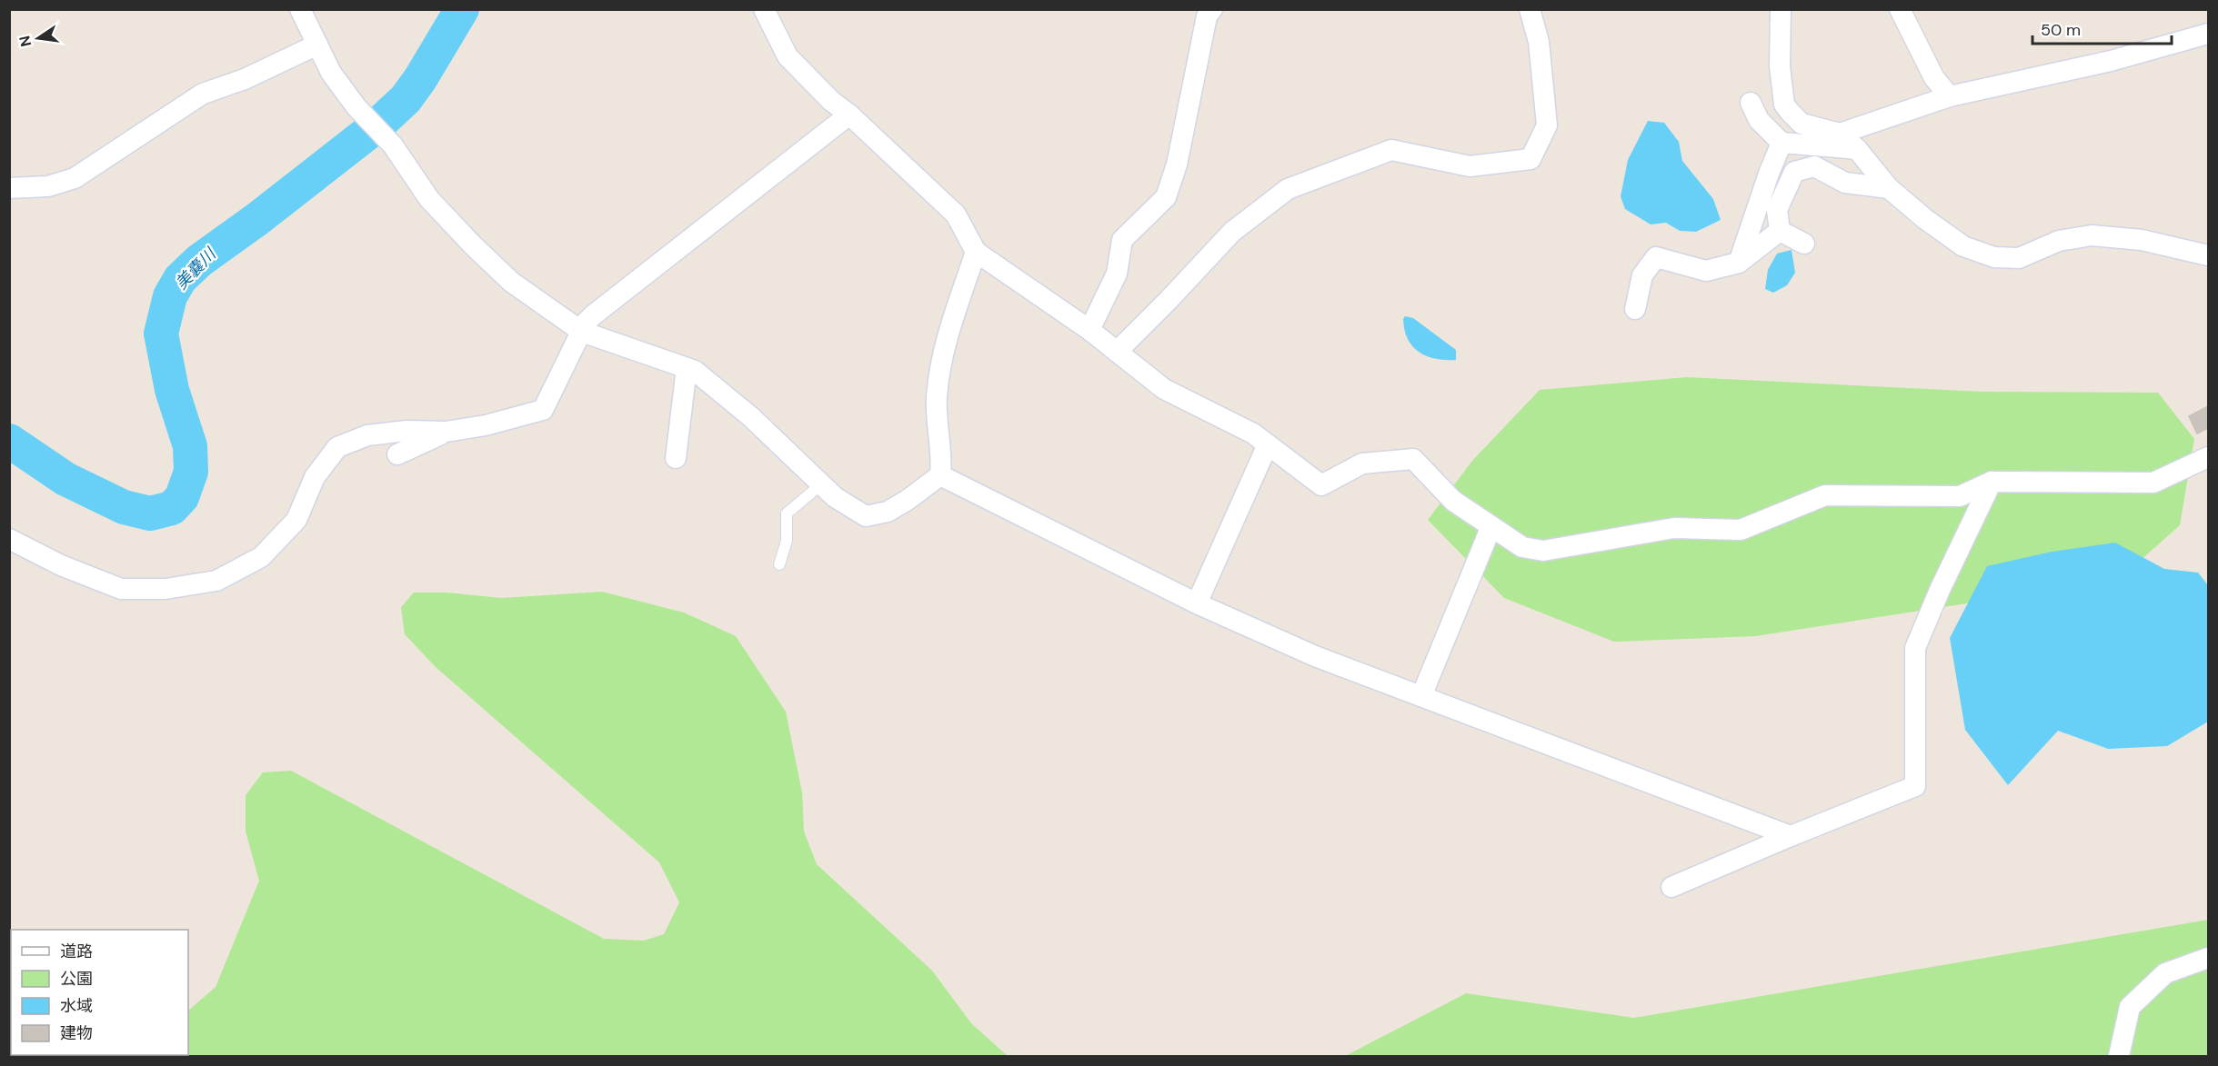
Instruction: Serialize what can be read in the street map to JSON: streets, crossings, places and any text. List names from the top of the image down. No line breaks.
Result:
{"water":["美嚢川"],"legend":["道路","公園","水域","建物"],"scale_bar":"50 m","north":"left"}
